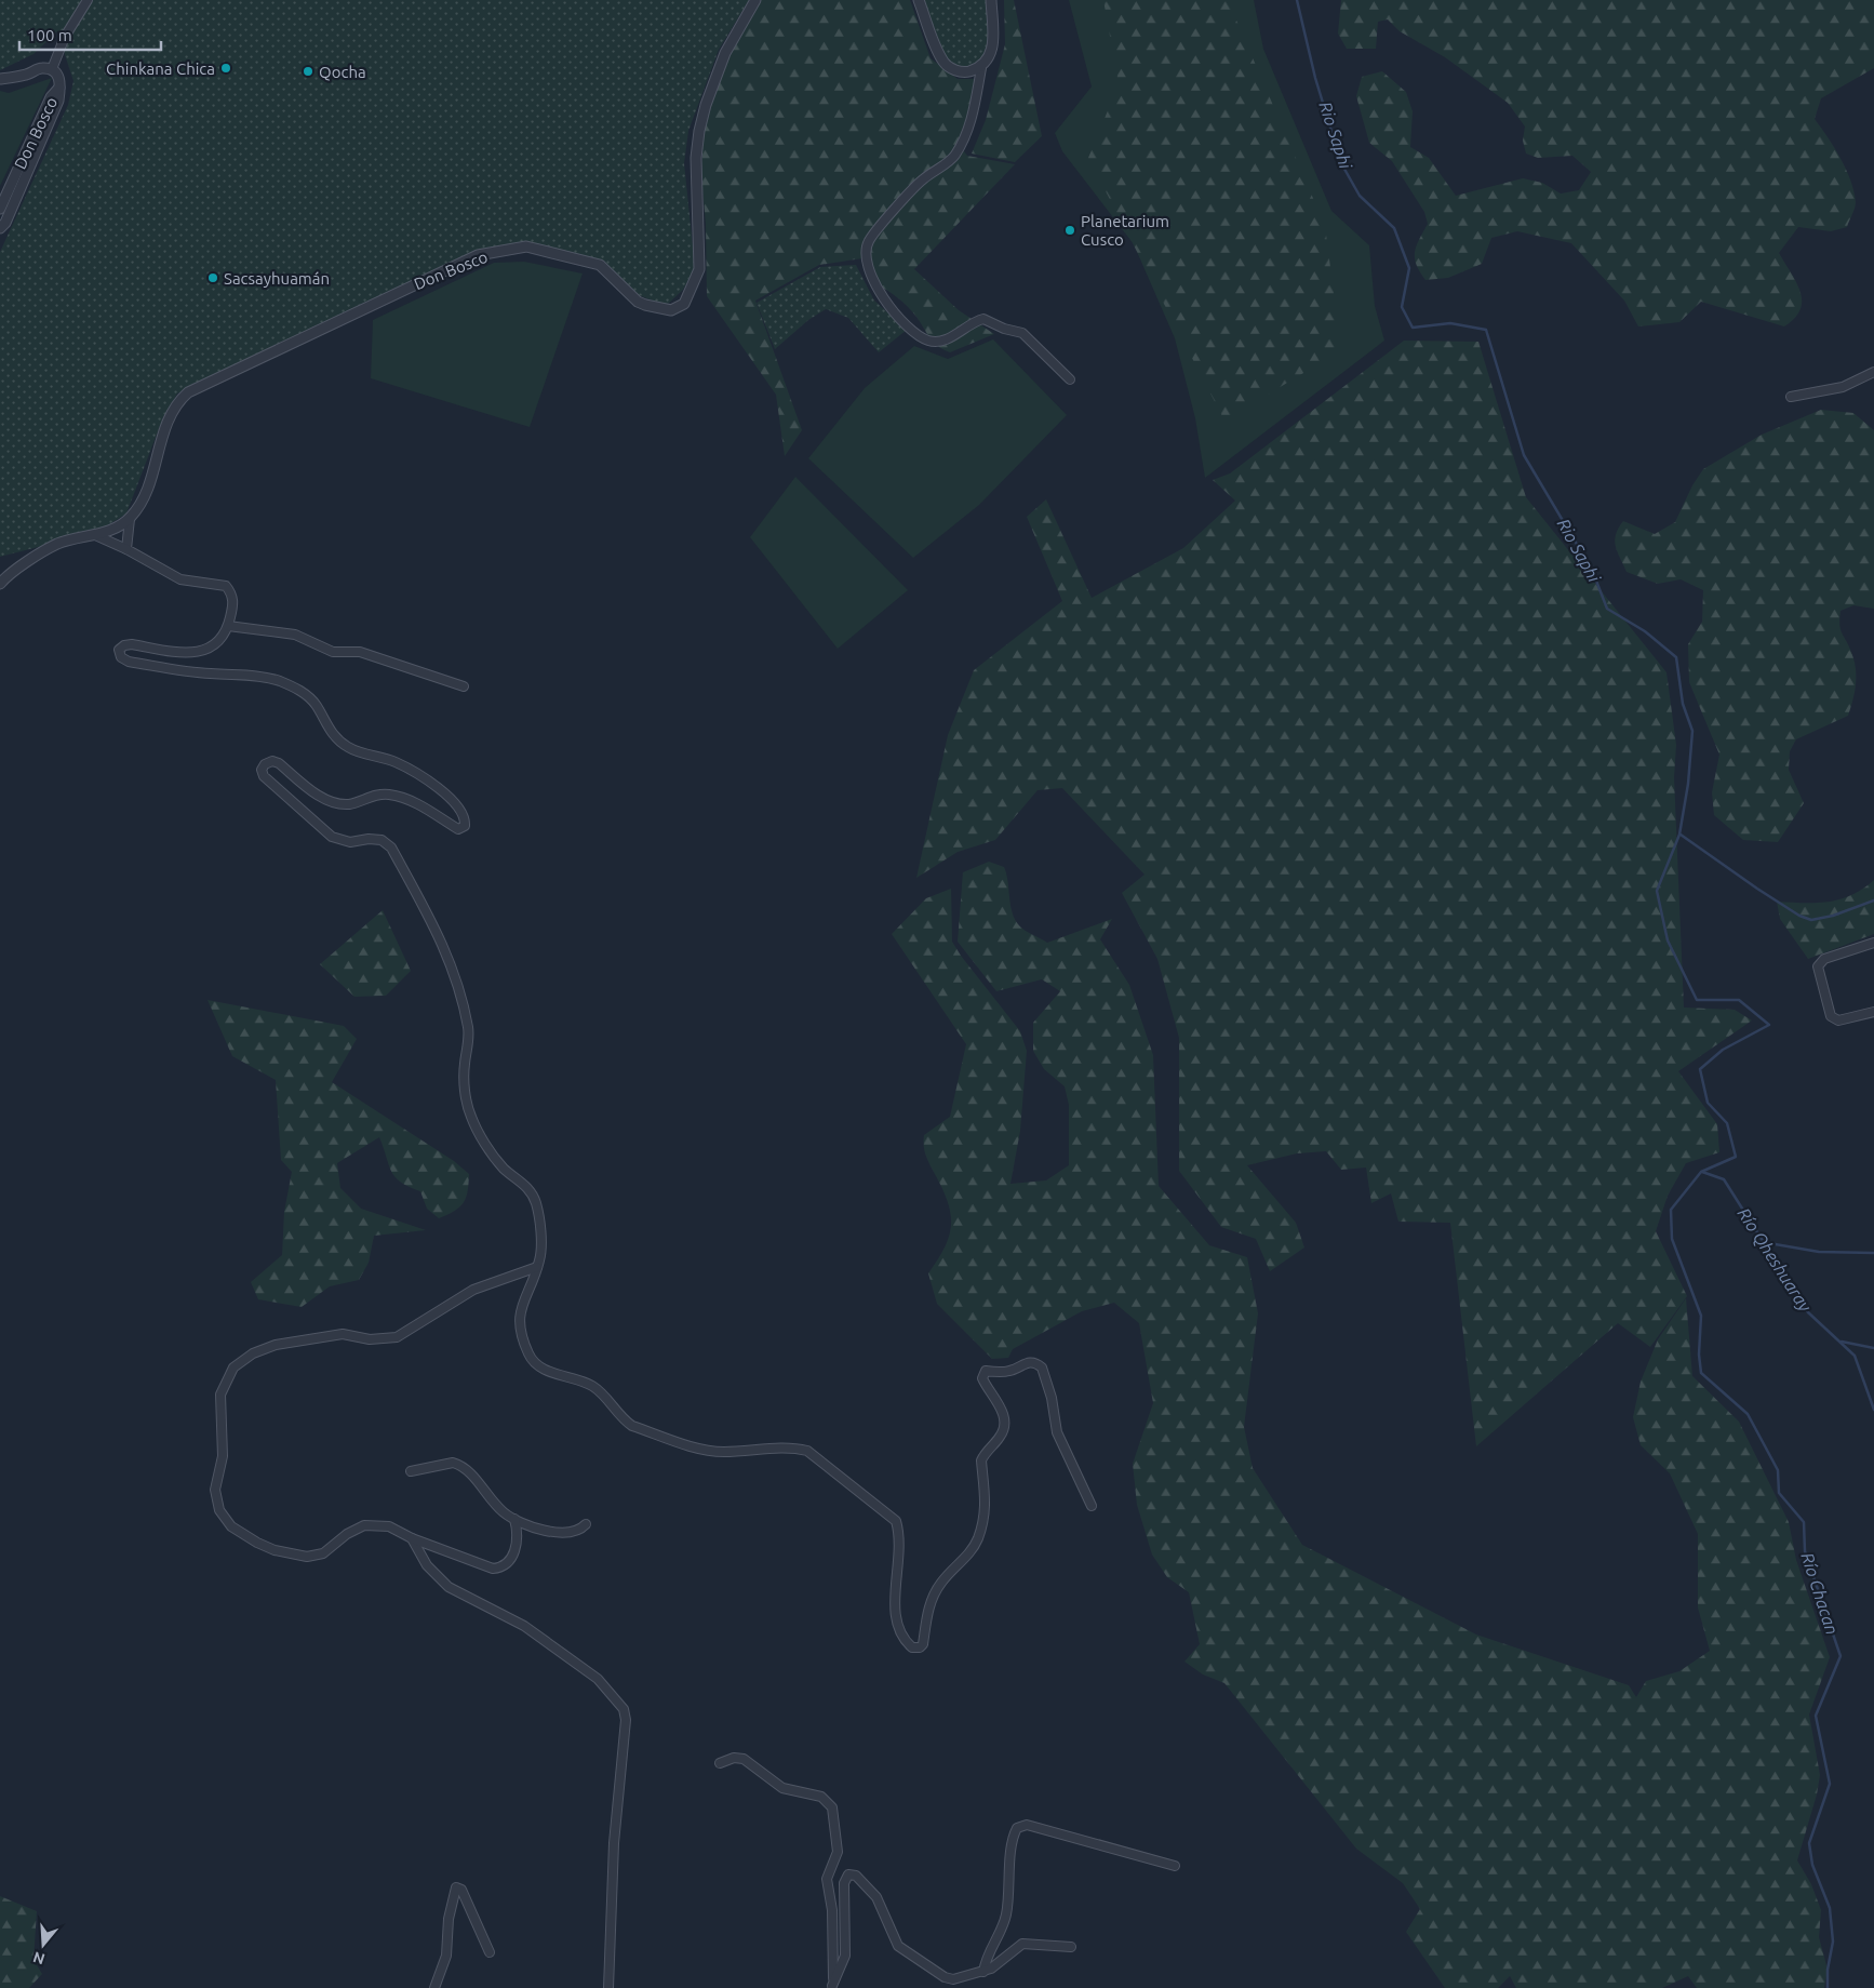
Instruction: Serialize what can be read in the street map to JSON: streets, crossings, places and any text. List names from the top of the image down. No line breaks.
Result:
{"streets":{"street":["Don Bosco"]},"water":["Rio Saphi","Río Qheshuaray","Río Chacan"],"places":["Chinkana Chica","Qocha","Planetarium Cusco","Sacsayhuamán"],"scale_bar":"100 m","north":"bottom"}
